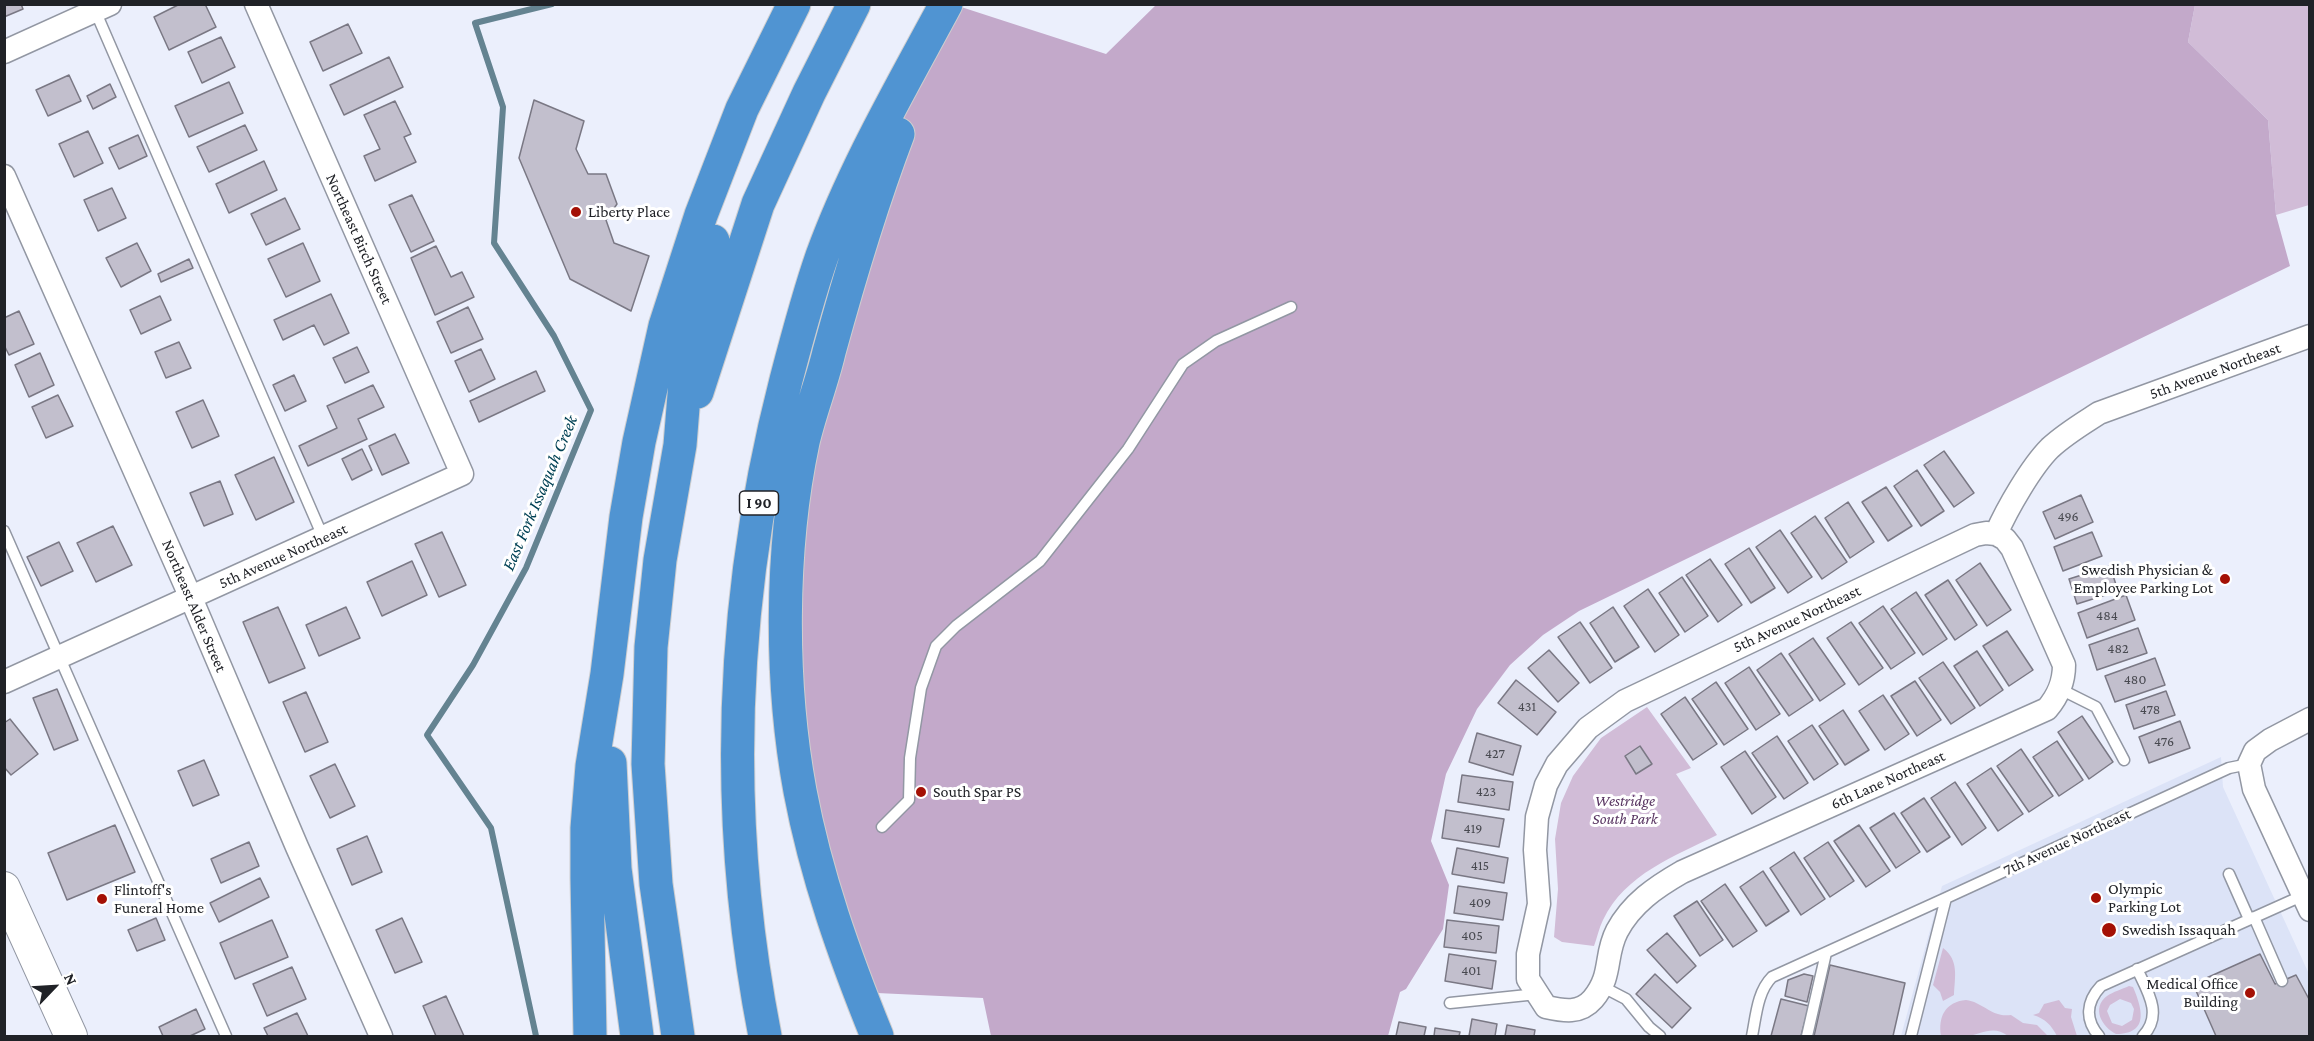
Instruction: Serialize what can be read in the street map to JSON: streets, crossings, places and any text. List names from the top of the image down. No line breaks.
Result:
{"streets":{"highway":["I 90"],"street":["Northeast Birch Street","5th Avenue Northeast","Northeast Alder Street","6th Lane Northeast"],"lane":["7th Avenue Northeast"]},"crossings":[["Northeast Birch Street","5th Avenue Northeast"],["5th Avenue Northeast","Northeast Alder Street"]],"water":["East Fork Issaquah Creek"],"parks":["Westridge South Park"],"places":["Liberty Place","Swedish Physician & Employee Parking Lot","South Spar PS","Olympic Parking Lot","Flintoff's Funeral Home","Swedish Issaquah","Medical Office Building"],"house_numbers":["496","484","482","480","431","478","476","427","423","419","415","409","405","401"],"north":"top right"}
